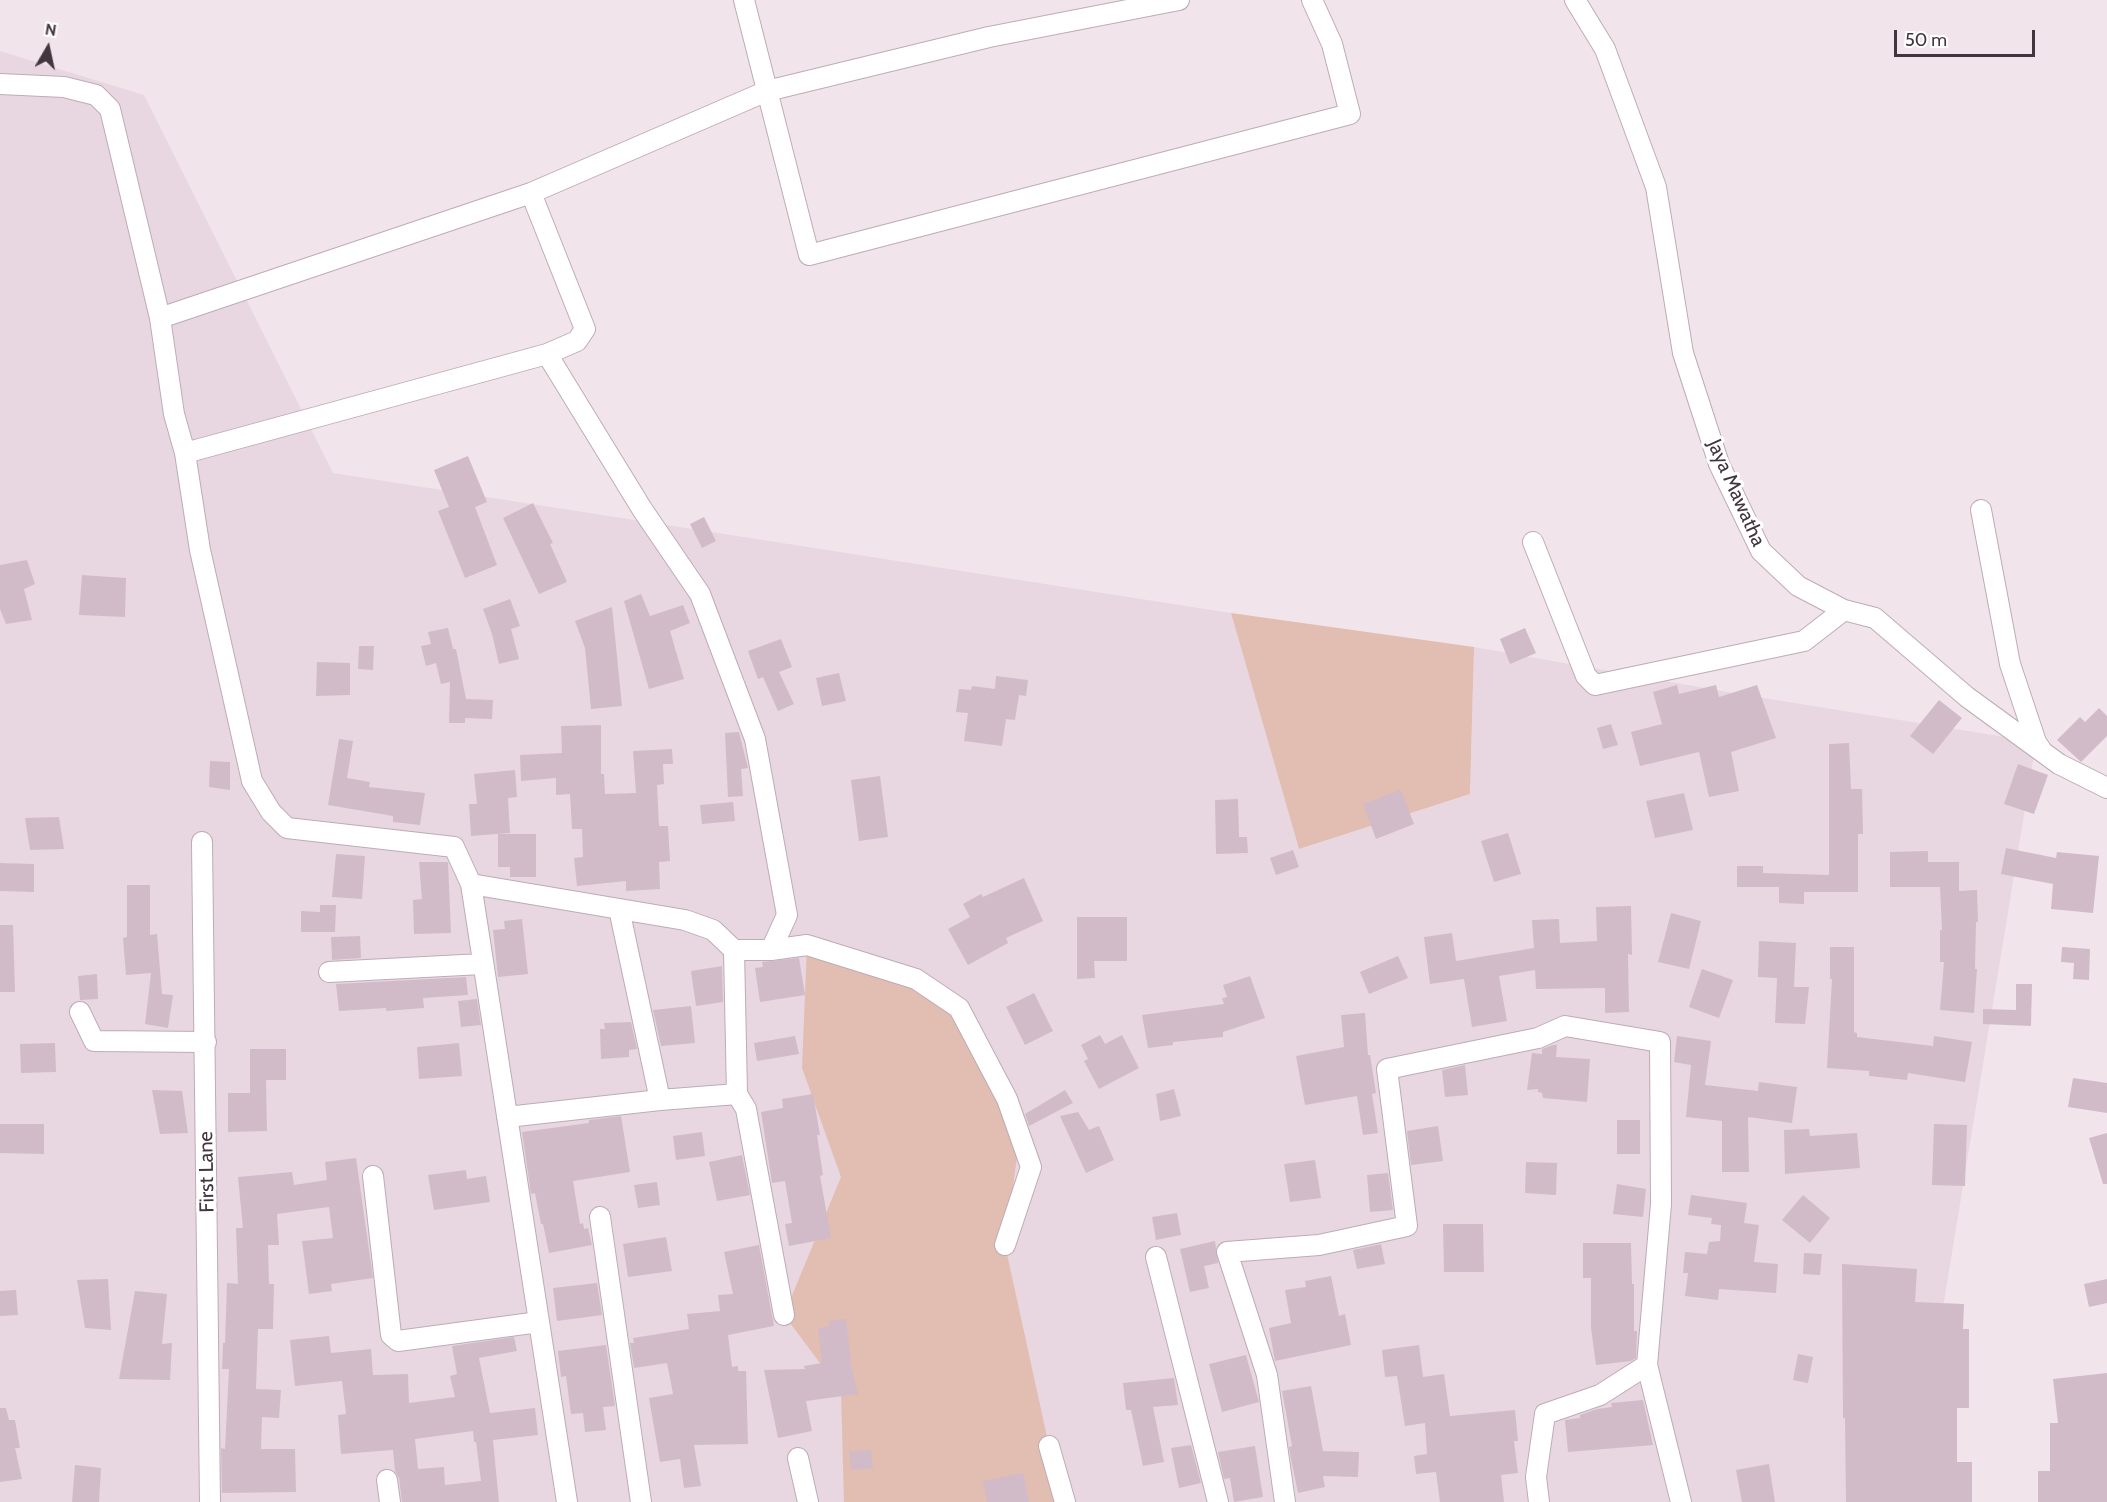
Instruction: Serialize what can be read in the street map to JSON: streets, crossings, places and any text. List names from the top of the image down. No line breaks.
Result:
{"streets":{"street":["Jaya Mawatha","First Lane"]},"scale_bar":"50 m","north":"top"}
